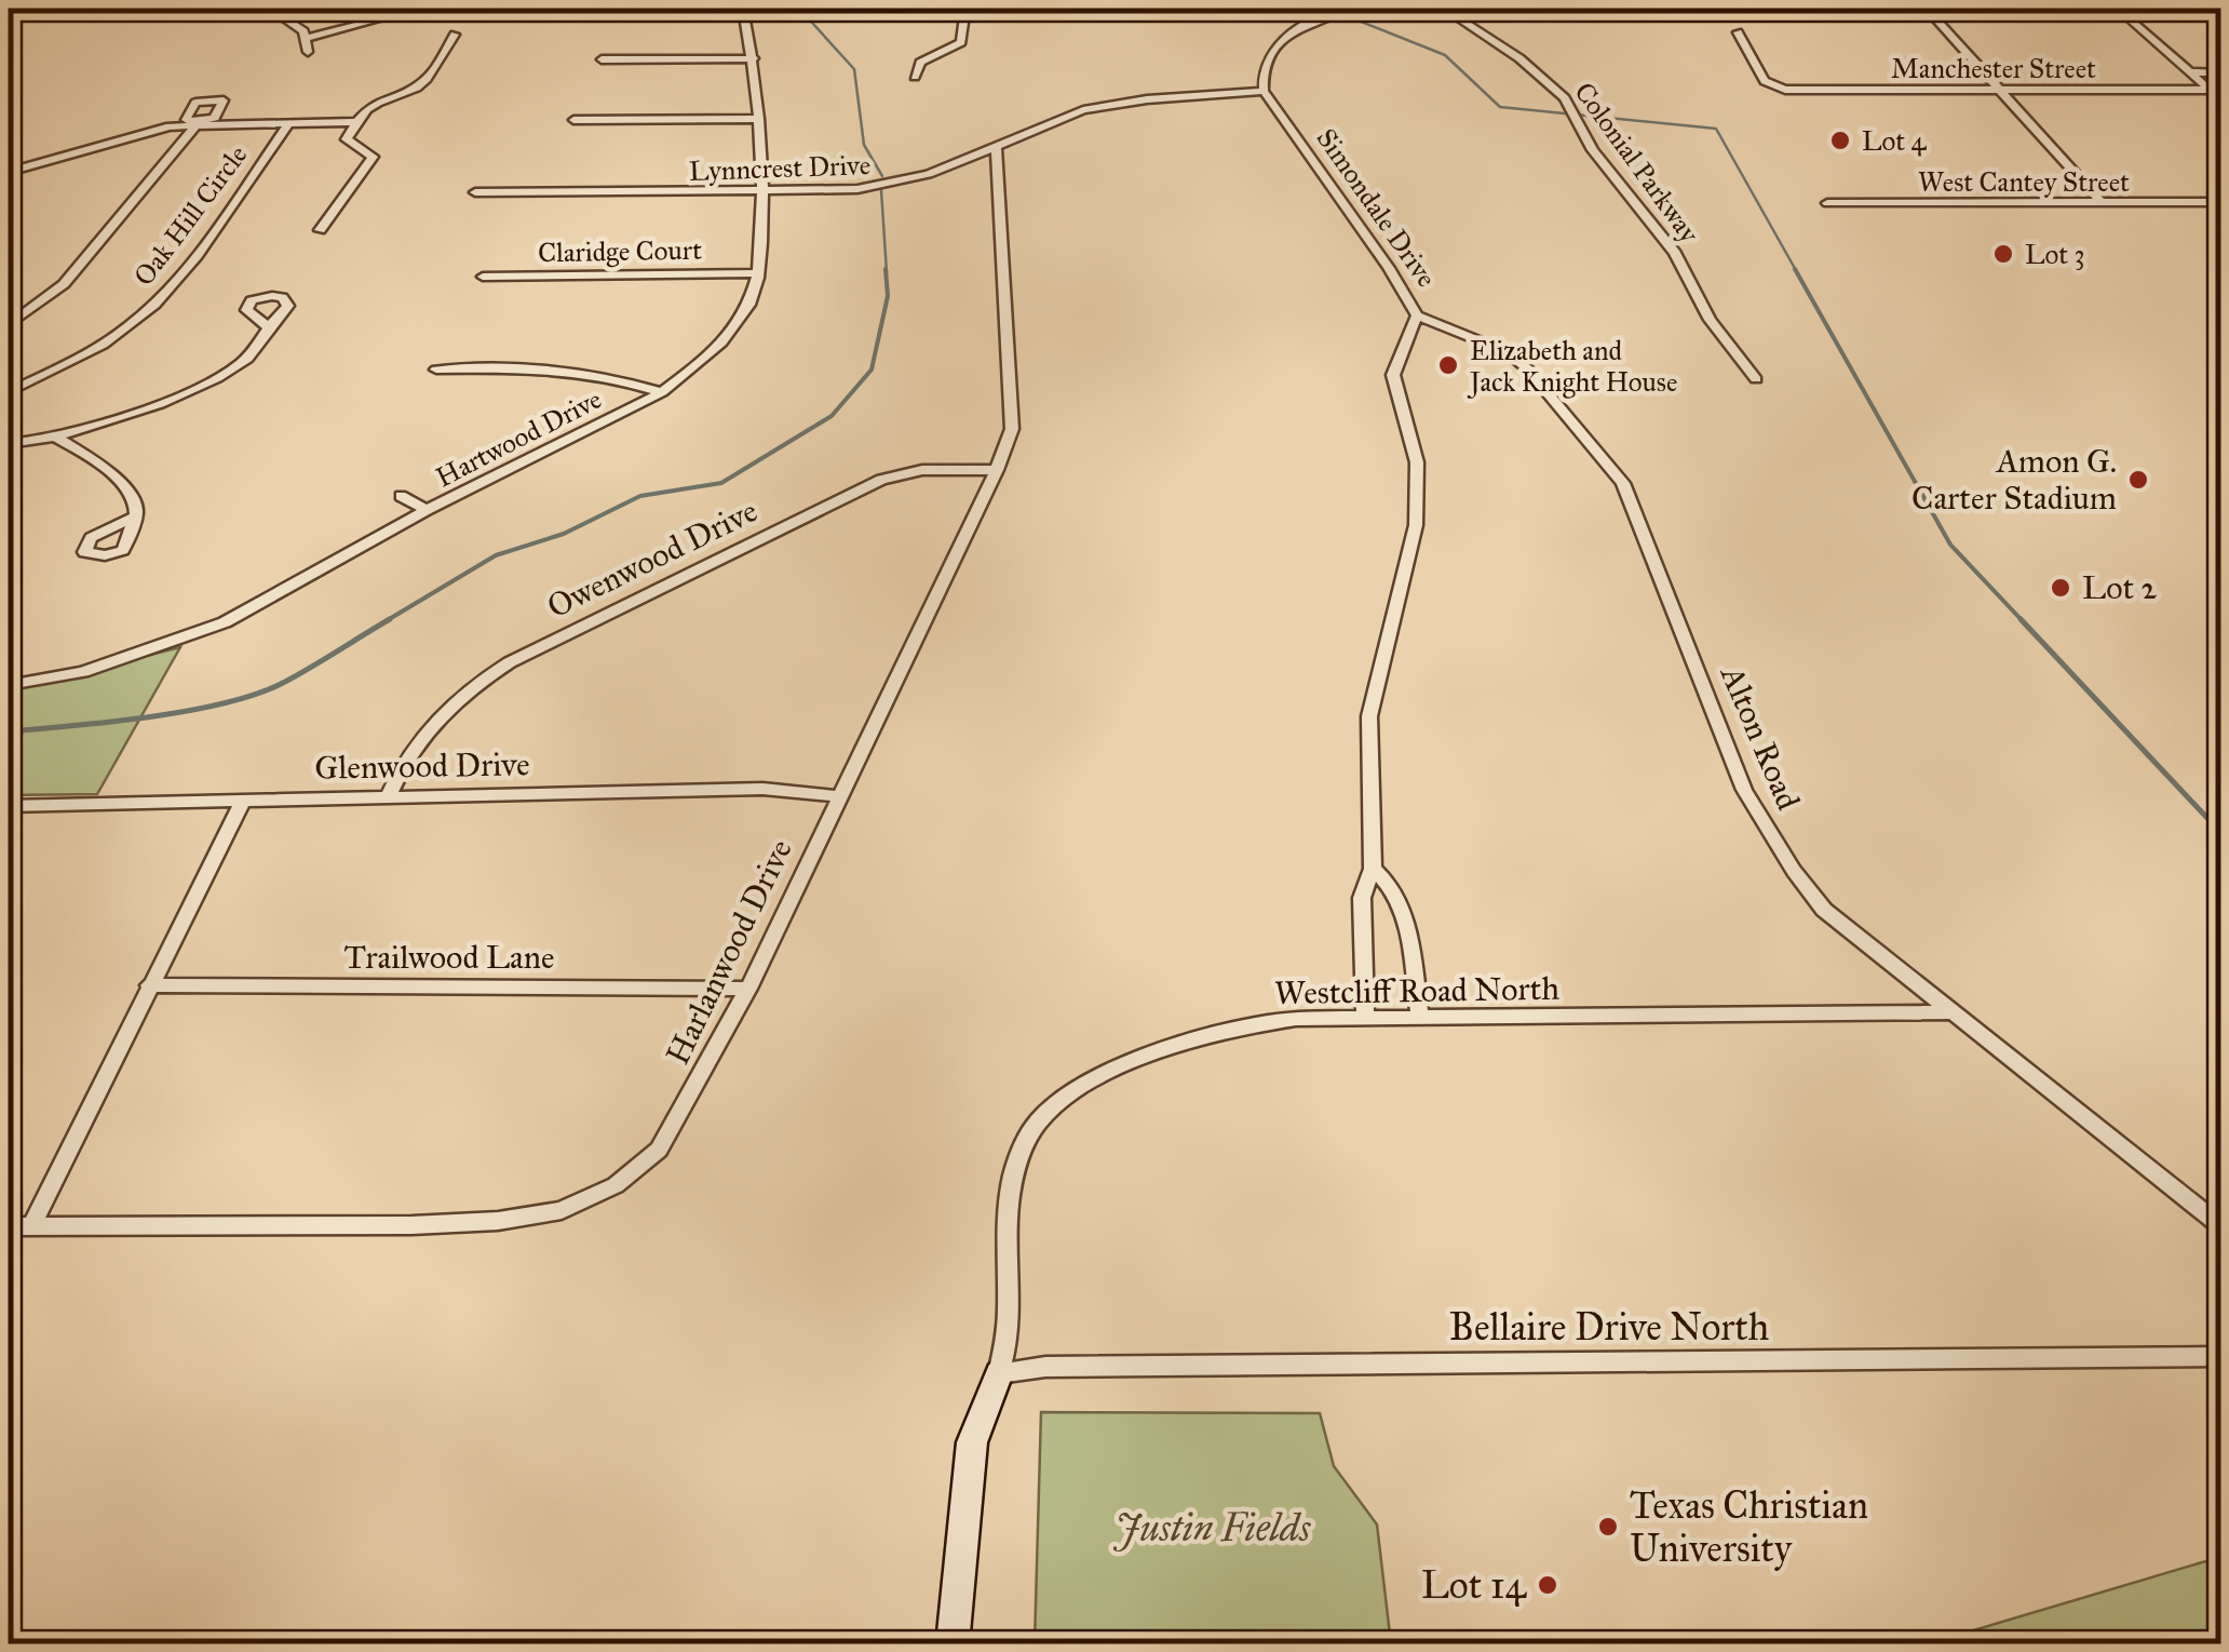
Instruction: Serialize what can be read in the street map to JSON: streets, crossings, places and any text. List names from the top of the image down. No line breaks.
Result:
{"streets":{"street":["Manchester Street","Colonial Parkway","Lynncrest Drive","West Cantey Street","Simondale Drive","Oak Hill Circle","Claridge Court","Hartwood Drive","Owenwood Drive","Alton Road","Glenwood Drive","Harlanwood Drive","Trailwood Lane","Westcliff Road North","Bellaire Drive North"]},"crossings":[["Lynncrest Drive","Simondale Drive"],["Lynncrest Drive","Hartwood Drive"],["Lynncrest Drive","Harlanwood Drive"],["Simondale Drive","Alton Road"],["Simondale Drive","Westcliff Road North"],["Claridge Court","Hartwood Drive"],["Owenwood Drive","Glenwood Drive"],["Owenwood Drive","Harlanwood Drive"],["Alton Road","Westcliff Road North"],["Glenwood Drive","Harlanwood Drive"],["Harlanwood Drive","Trailwood Lane"],["Westcliff Road North","Bellaire Drive North"]],"parks":["Justin Fields"],"places":["Lot 4","Lot 3","Elizabeth and Jack Knight House","Amon G. Carter Stadium","Lot 2","Texas Christian University","Lot 14"]}
